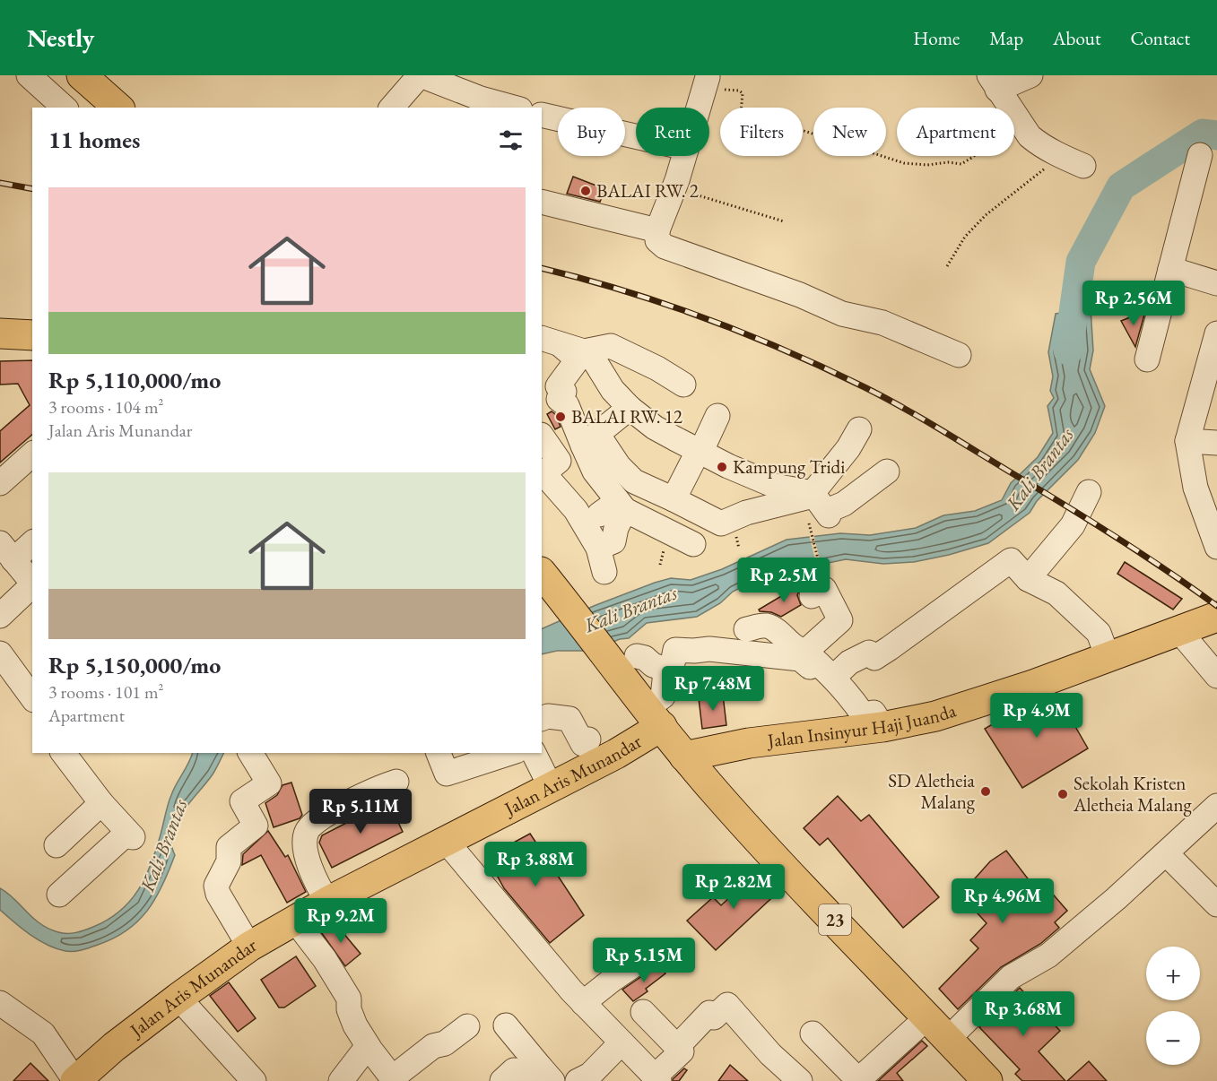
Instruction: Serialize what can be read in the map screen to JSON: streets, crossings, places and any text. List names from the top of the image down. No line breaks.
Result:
{"streets":{"main road":["Jalan Insinyur Haji Juanda","Jalan Aris Munandar","23"]},"crossings":[["Jalan Insinyur Haji Juanda","23"],["Jalan Aris Munandar","23"]],"water":["Kali Brantas"],"places":["BALAI RW. 2","BALAI RW. 12","Kampung Tridi","SD Aletheia Malang","Sekolah Kristen Aletheia Malang"],"page":{"header":"Nestly","nav":["Home","Map","About","Contact"],"chip":["Buy","Rent","Filters","New","Apartment"],"heading":"11 homes","list":[{"name":"Rp 5,110,000/mo","note":"3 rooms · 104 m² · Jalan Aris Munandar"},{"name":"Rp 5,150,000/mo","note":"3 rooms · 101 m² · Apartment"}],"price":["Rp 2.56M","Rp 2.5M","Rp 7.48M","Rp 4.9M","Rp 5.11M","Rp 3.88M","Rp 2.82M","Rp 4.96M","Rp 9.2M","Rp 5.15M","Rp 3.68M"],"map_buttons":["+","−"]}}
